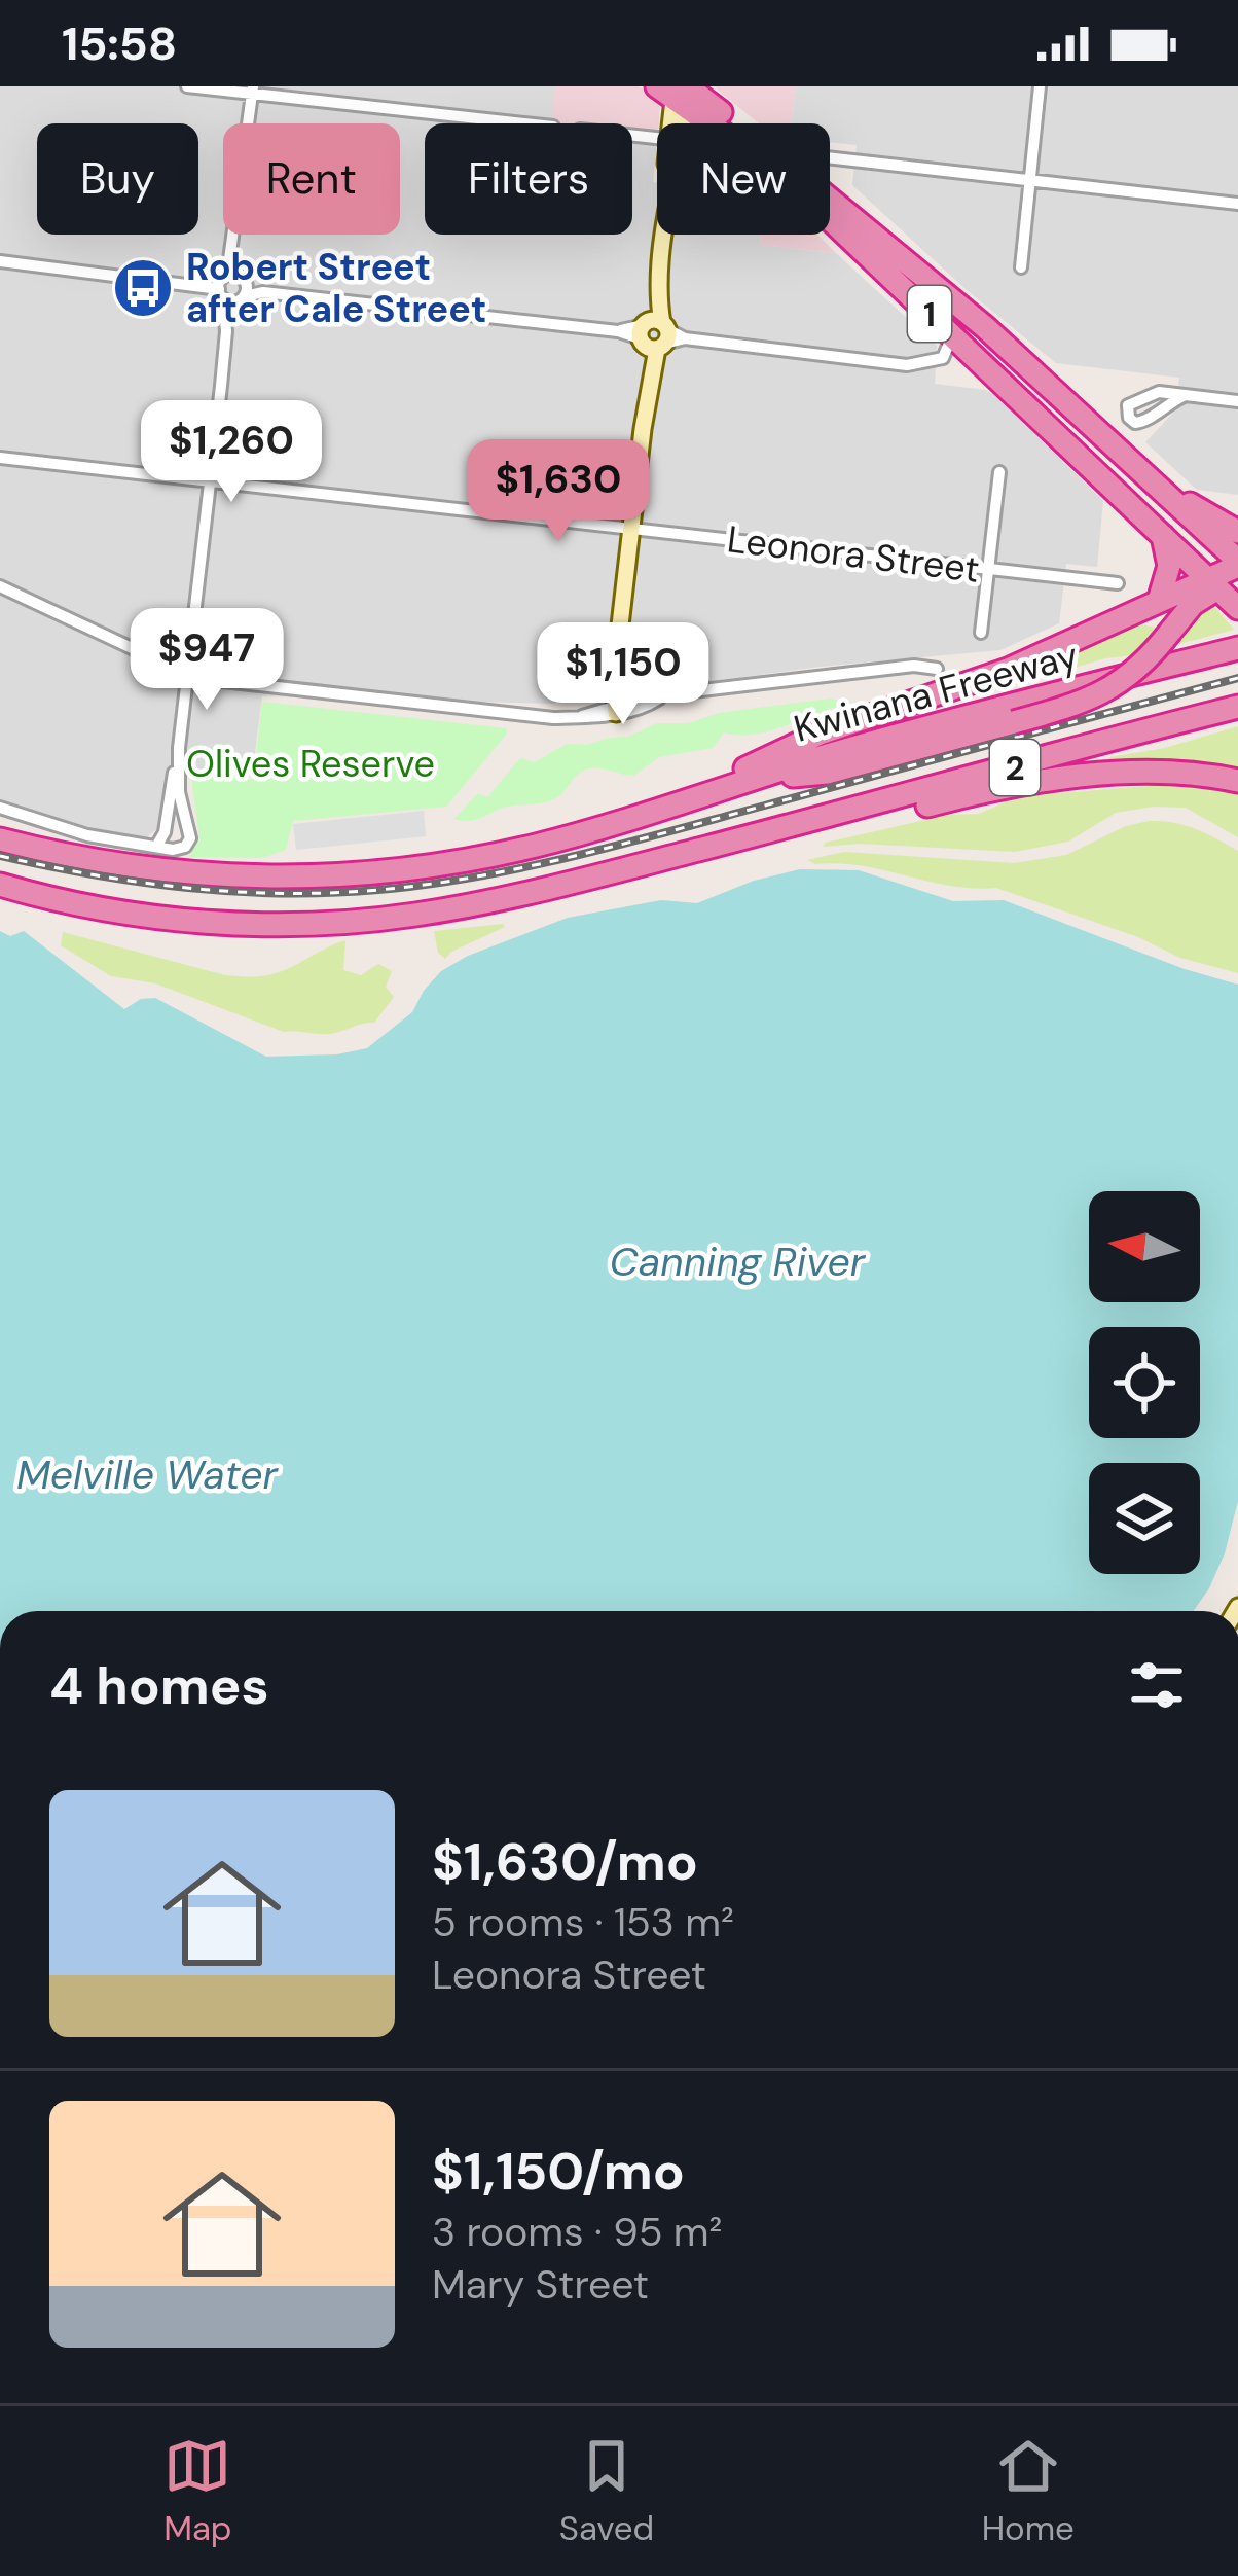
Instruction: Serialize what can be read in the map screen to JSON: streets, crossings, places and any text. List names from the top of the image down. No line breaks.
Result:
{"streets":{"highway":["1","Kwinana Freeway","2"],"street":["Leonora Street"]},"water":["Canning River","Melville Water"],"parks":["Olives Reserve"],"places":{"bus stop":["Robert Street after Cale Street"]},"north":"left","page":{"status":"15:58","chip":["Buy","Rent","Filters","New"],"price":["$1,260","$1,630","$947","$1,150"],"heading":"4 homes","list":[{"name":"$1,630/mo","note":"5 rooms · 153 m² · Leonora Street"},{"name":"$1,150/mo","note":"3 rooms · 95 m² · Mary Street"}],"tabs":["Map","Saved","Home"]}}
